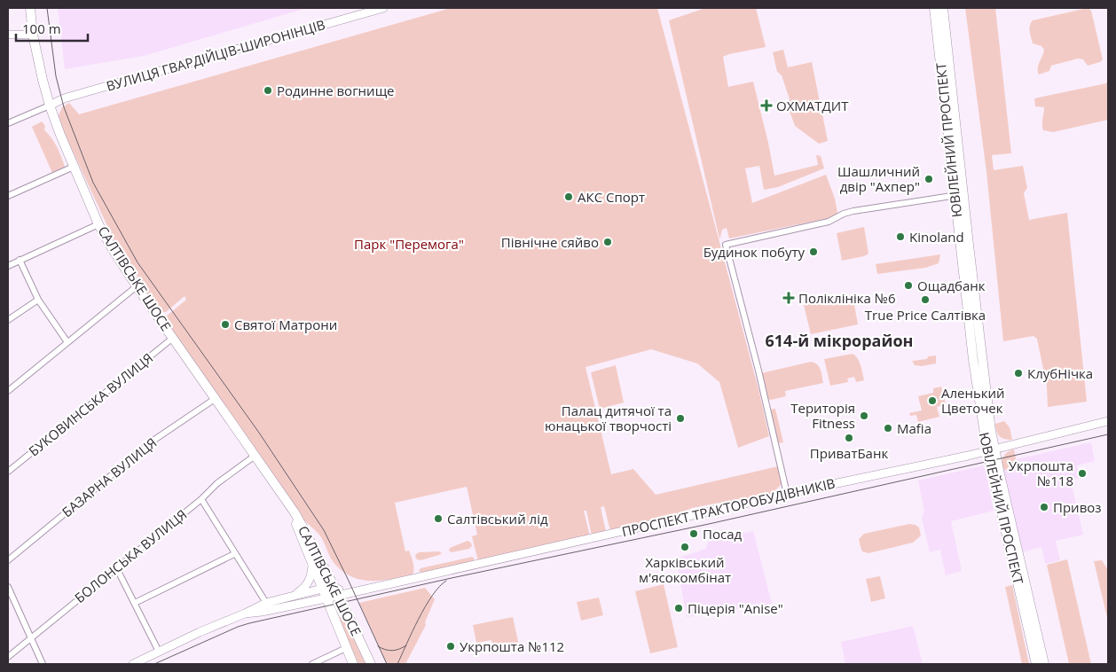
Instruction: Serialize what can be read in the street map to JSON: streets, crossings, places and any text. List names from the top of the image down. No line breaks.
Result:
{"streets":{"main road":["ВУЛИЦЯ ГВАРДІЙЦІВ-ШИРОНІНЦІВ","ЮВІЛЕЙНИЙ ПРОСПЕКТ","САЛТІВСЬКЕ ШОСЕ","ПРОСПЕКТ ТРАКТОРОБУДІВНИКІВ"],"street":["БУКОВИНСЬКА ВУЛИЦЯ","БАЗАРНА ВУЛИЦЯ","БОЛОНСЬКА ВУЛИЦЯ"]},"crossings":[["ВУЛИЦЯ ГВАРДІЙЦІВ-ШИРОНІНЦІВ","САЛТІВСЬКЕ ШОСЕ"],["ЮВІЛЕЙНИЙ ПРОСПЕКТ","ПРОСПЕКТ ТРАКТОРОБУДІВНИКІВ"],["САЛТІВСЬКЕ ШОСЕ","БУКОВИНСЬКА ВУЛИЦЯ"],["САЛТІВСЬКЕ ШОСЕ","БАЗАРНА ВУЛИЦЯ"],["САЛТІВСЬКЕ ШОСЕ","ПРОСПЕКТ ТРАКТОРОБУДІВНИКІВ"],["САЛТІВСЬКЕ ШОСЕ","БОЛОНСЬКА ВУЛИЦЯ"]],"districts":["614-й мікрорайон"],"parks":["Парк \"Перемога\""],"places":{"other":["Родинне вогнище","Шашличний двір \"Ахпер\"","АКС Спорт","Kinoland","Північне сяйво","Будинок побуту","Ощадбанк","True Price Салтівка","Святої Матрони","КлубНічка","Аленький Цветочек","Територія Fitness","Палац дитячої та юнацької творчості","Mafia","ПриватБанк","Укрпошта №118","Привоз","Салтівський лід","Посад","Харківський м'ясокомбінат","Піцерія \"Anise\"","Укрпошта №112"],"health":["ОХМАТДИТ","Поліклініка №6"]},"scale_bar":"100 m"}
